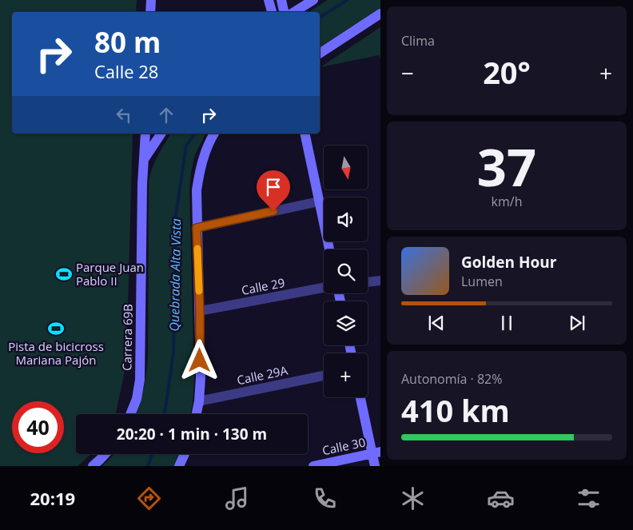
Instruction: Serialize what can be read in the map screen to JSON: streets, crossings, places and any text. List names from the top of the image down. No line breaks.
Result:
{"streets":{"street":["Calle 29","Carrera 69B","Calle 29A","Calle 30"]},"water":["Quebrada Alta Vista"],"places":{"sports":["Parque Juan Pablo II","Pista de bicicross Mariana Pajón"]},"north":"bottom","page":{"tile":["Clima",["37","km/h"],["Autonomía · 82%","410 km"]],"turn":["80 m","Calle 28"],"heat":["−","20°","+"],"map_buttons":"+","song":["Golden Hour","Lumen"],"limit":"40","trip":"20:20 · 1 min · 130 m","tabs":"20:19"}}
